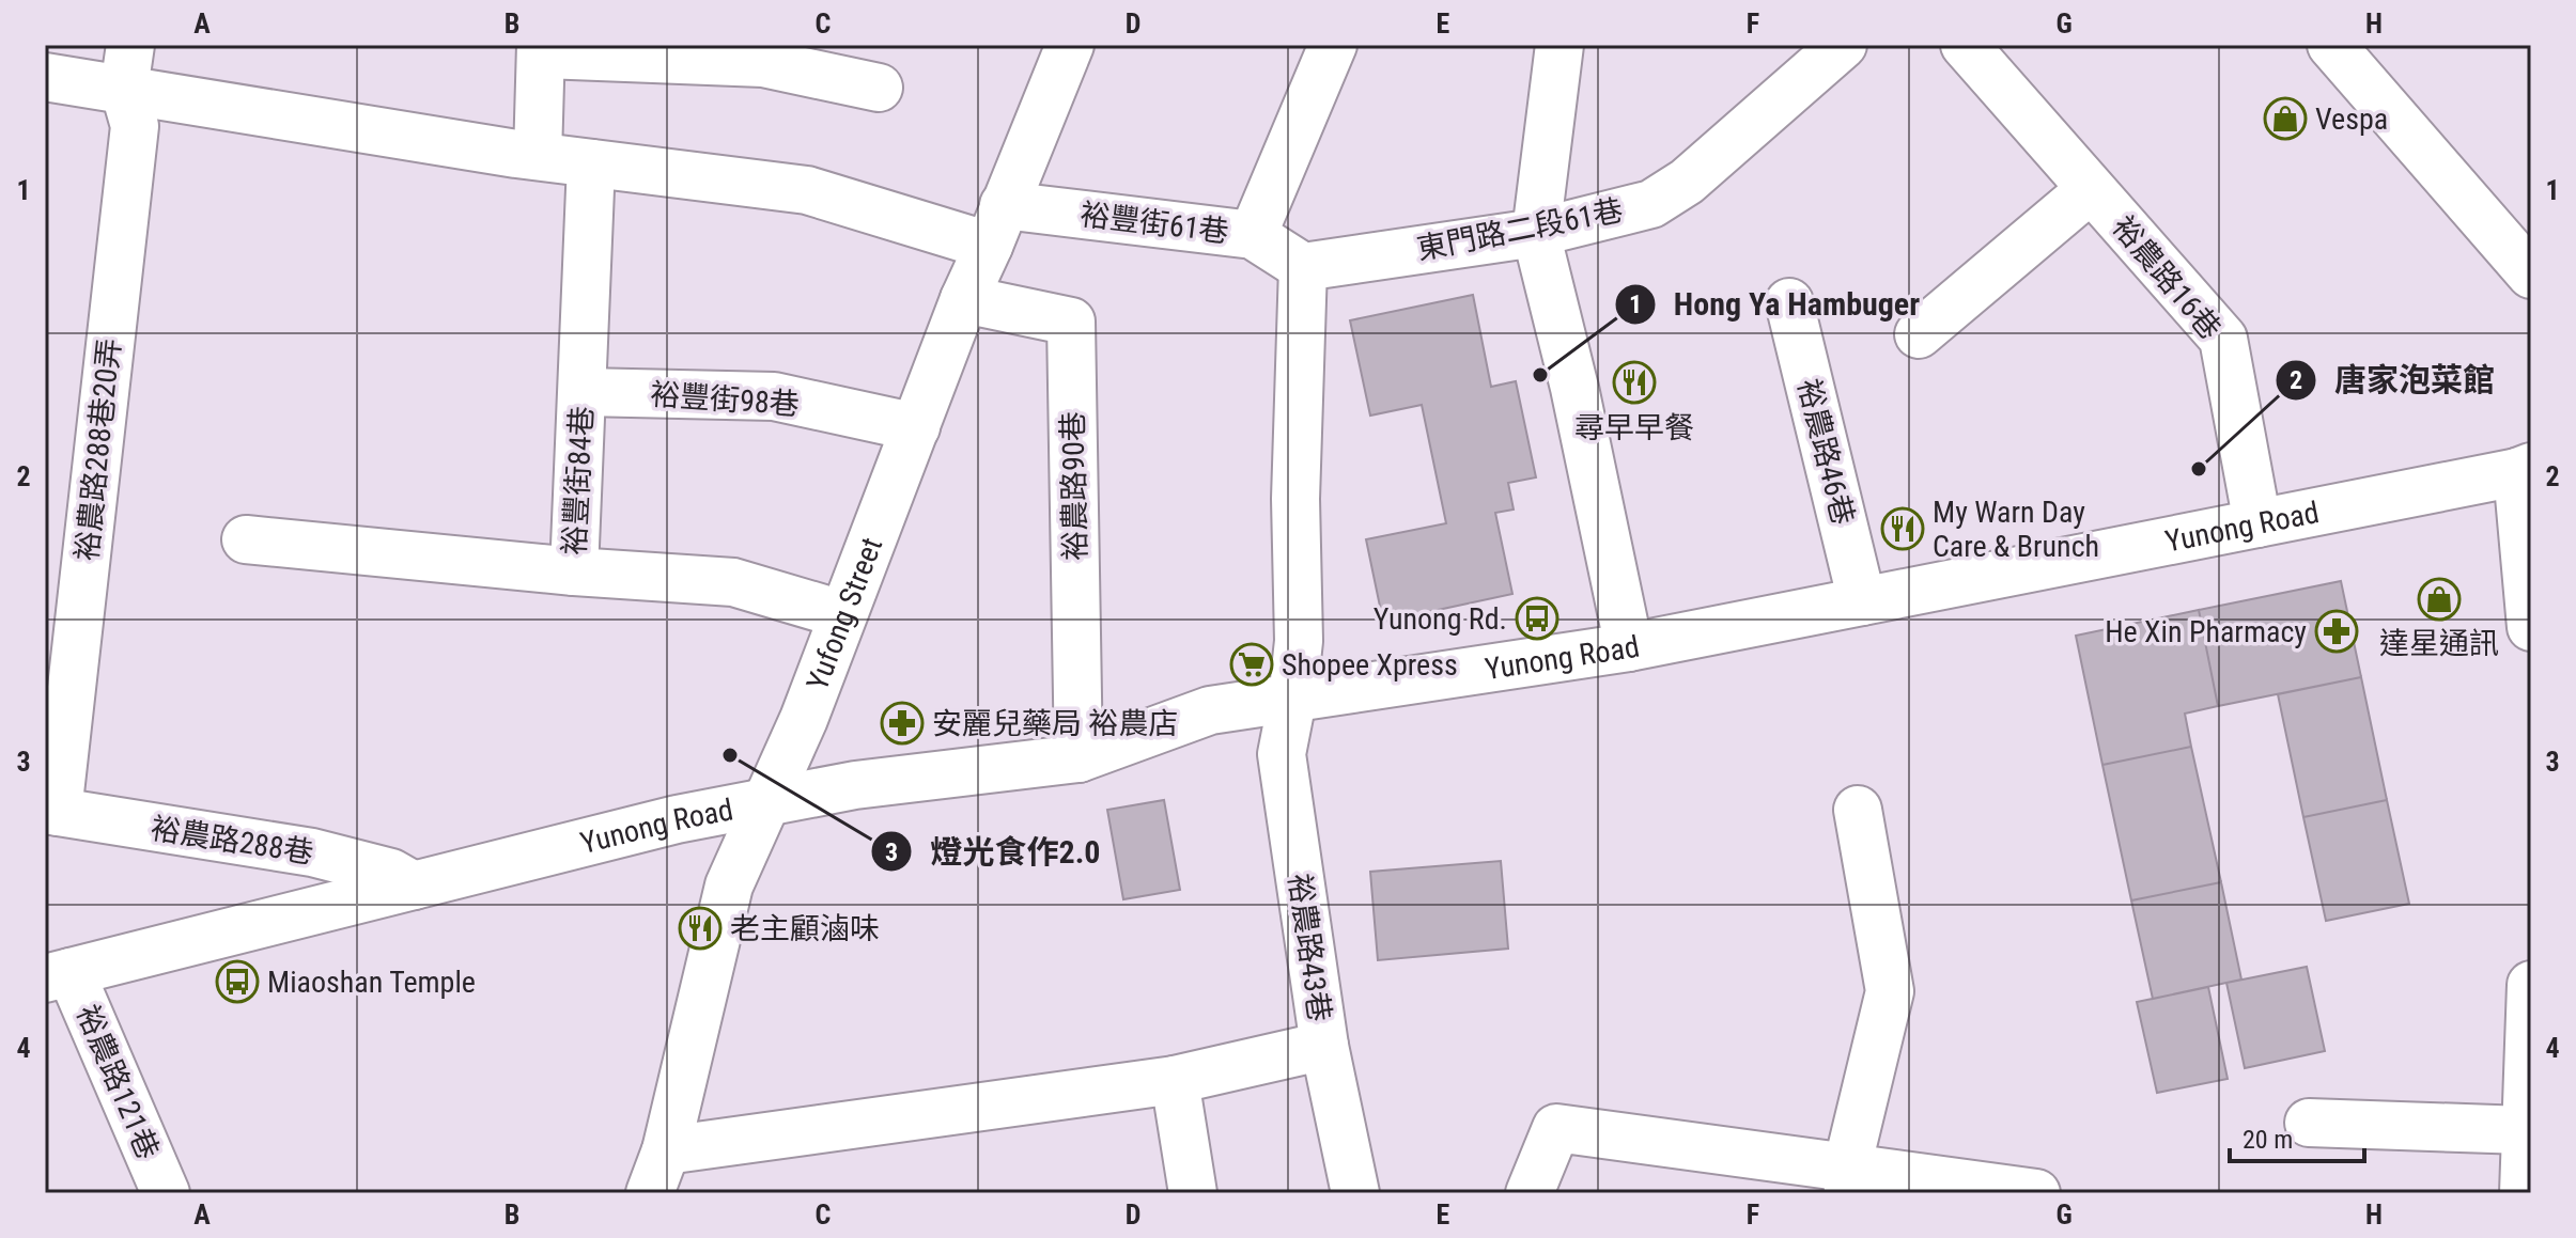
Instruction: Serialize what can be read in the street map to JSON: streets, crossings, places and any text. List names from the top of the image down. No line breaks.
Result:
{"streets":{"street":["裕豐街61巷","東門路二段61巷","裕農路16巷","裕豐街98巷","裕農路288巷20弄","裕農路46巷","裕豐街84巷","裕農路90巷","Yunong Road","Yufong Street","裕農路288巷","裕農路43巷","裕農路121巷"]},"crossings":[["裕豐街61巷","Yufong Street"],["東門路二段61巷","裕農路43巷"],["裕農路16巷","Yunong Road"],["裕豐街98巷","裕豐街84巷"],["裕豐街98巷","Yufong Street"],["裕農路288巷20弄","裕農路288巷"],["裕農路46巷","Yunong Road"],["裕農路90巷","Yunong Road"],["裕農路90巷","Yufong Street"],["Yunong Road","Yufong Street"],["Yunong Road","裕農路288巷"],["Yunong Road","裕農路43巷"],["Yunong Road","裕農路121巷"]],"places":{"shop":["Vespa","達星通訊"],"other":["Hong Ya Hambuger","唐家泡菜館","燈光食作2.0"],"restaurant":["尋早早餐","My Warn Day Care & Brunch","老主顧滷味"],"bus stop":["Yunong Rd.","Miaoshan Temple"],"pharmacy":["He Xin Pharmacy","安麗兒藥局 裕農店"],"supermarket":["Shopee Xpress"]},"scale_bar":"20 m","grid":{"columns":["A","B","C","D","E","F","G","H"],"rows":["1","2","3","4"]}}
